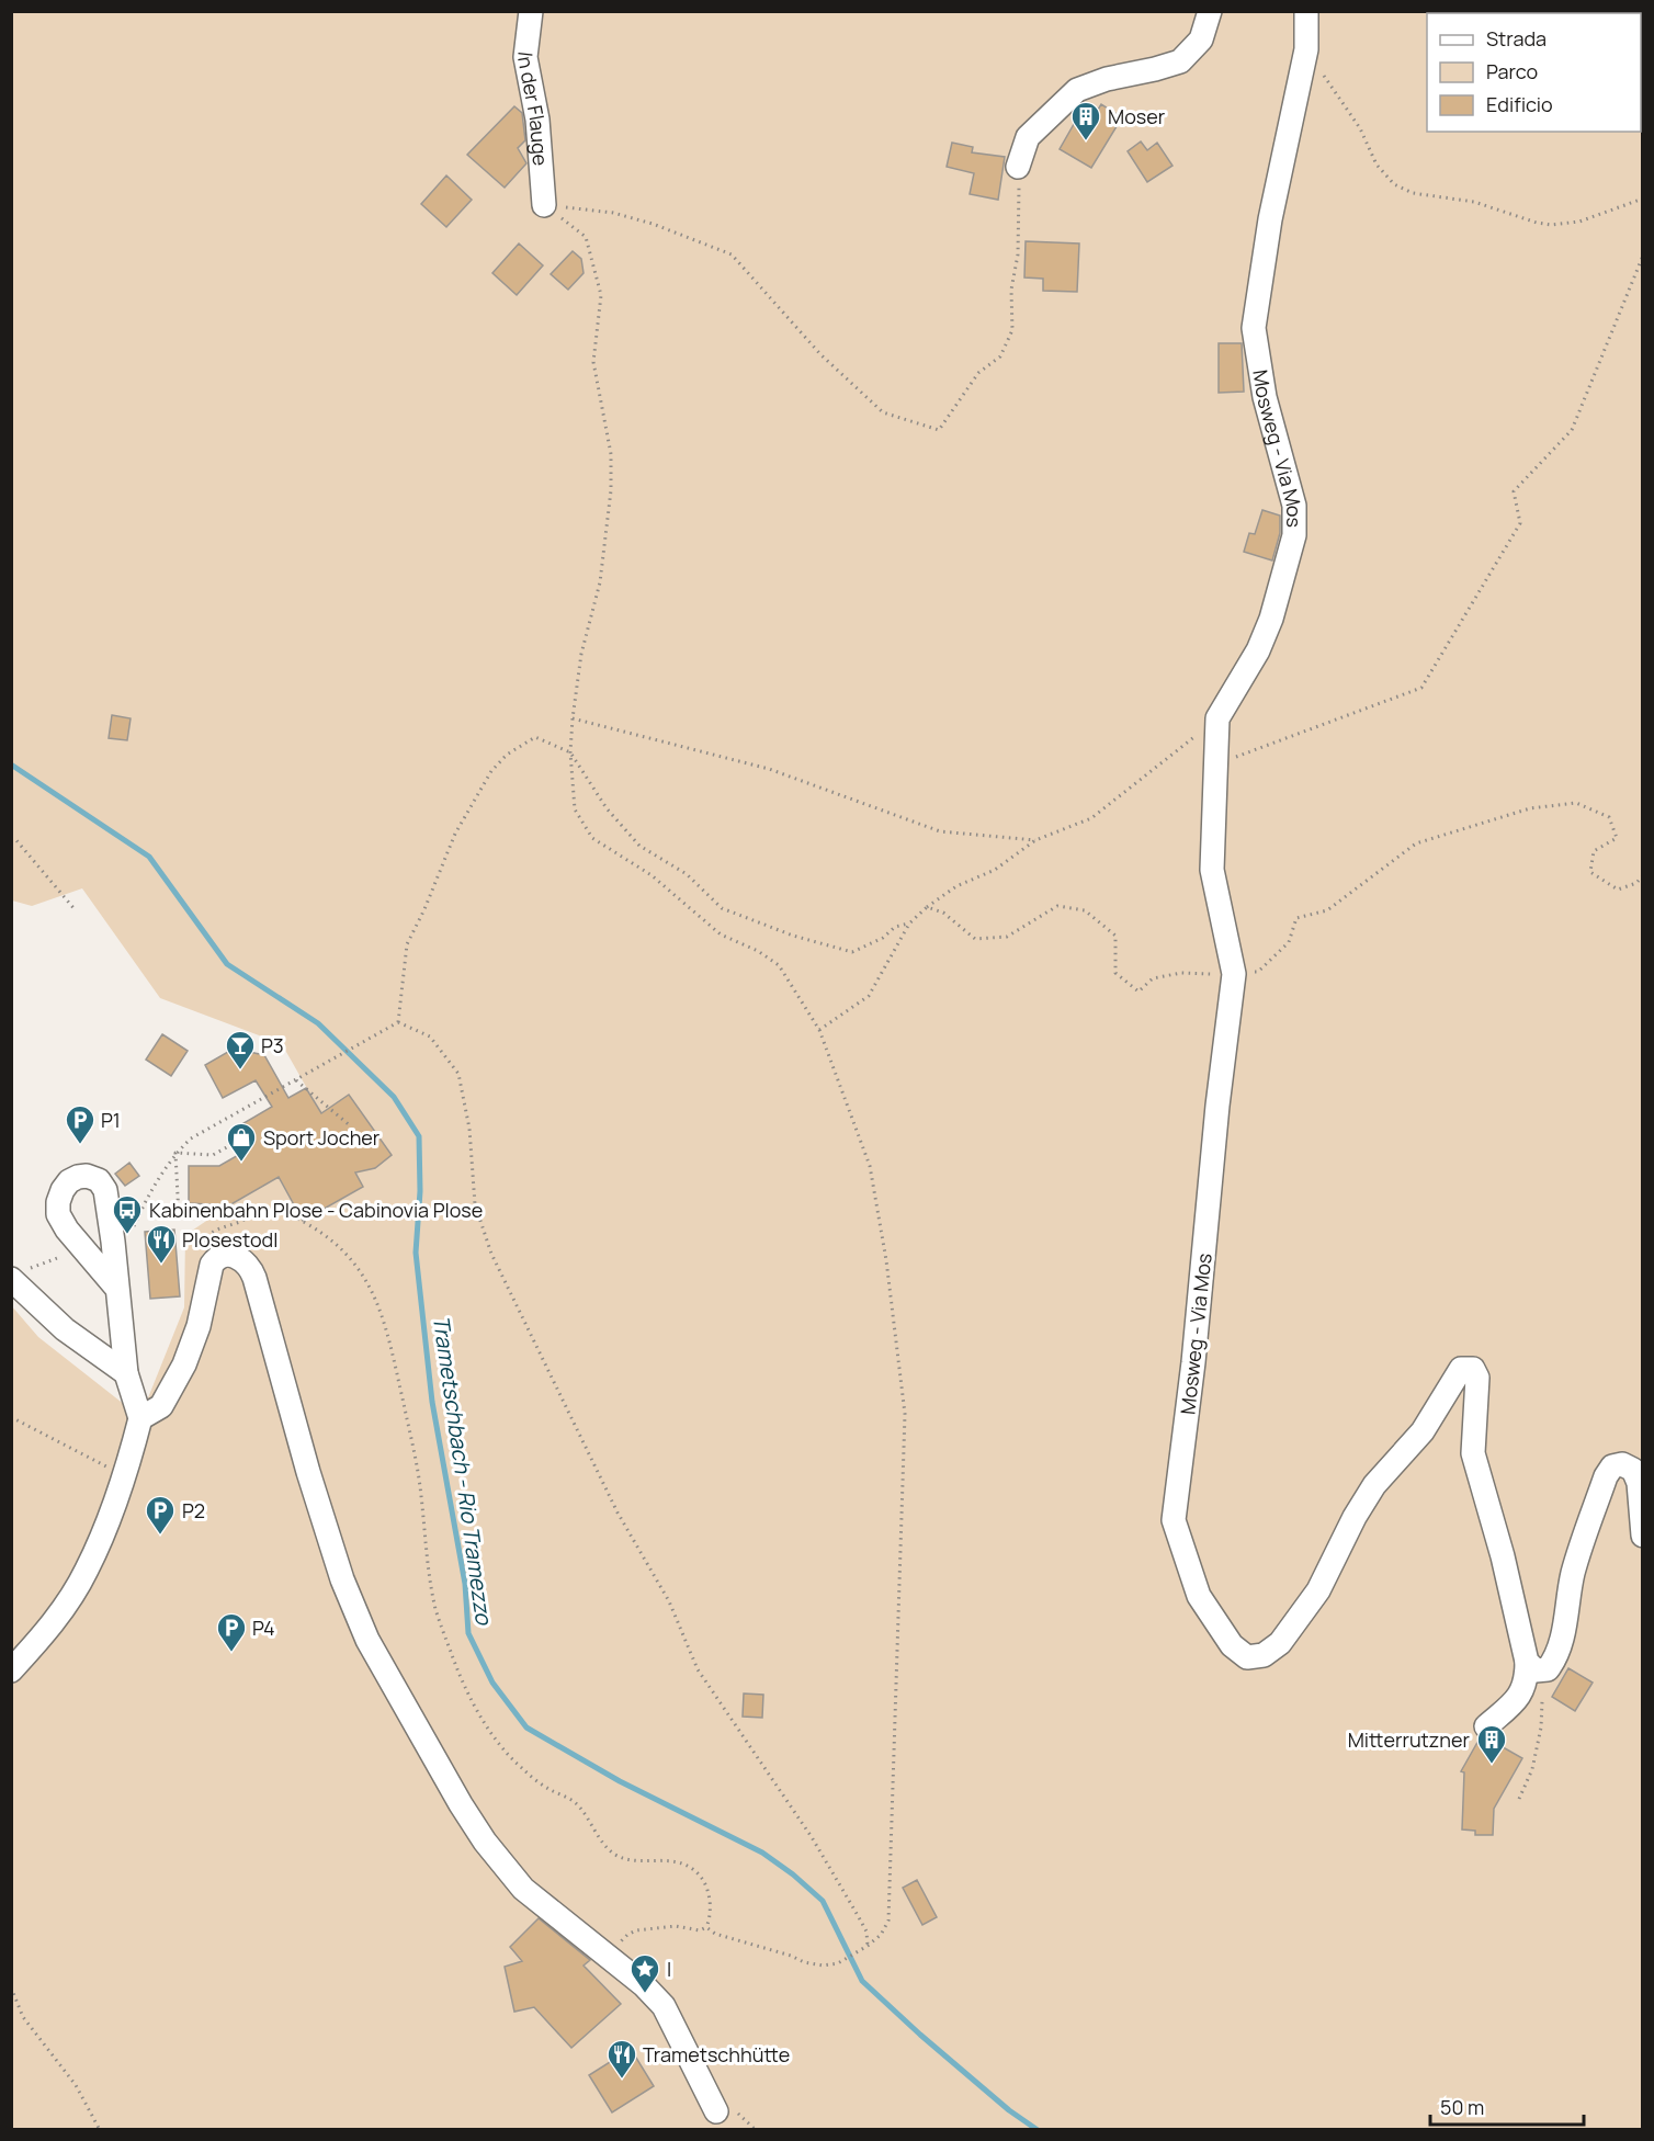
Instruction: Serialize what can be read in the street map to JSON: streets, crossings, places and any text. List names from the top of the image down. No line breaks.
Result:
{"streets":{"street":["In der Flauge","Mosweg - Via Mos"]},"water":["Trametschbach - Rio Tramezzo"],"places":{"building":["Moser","Mitterrutzner"],"bar":["P3"],"parking":["P1","P2","P4"],"shop":["Sport Jocher"],"bus stop":["Kabinenbahn Plose - Cabinovia Plose"],"restaurant":["Plosestodl","Trametschhütte"],"place":["I"]},"legend":["Strada","Parco","Edificio"],"scale_bar":"50 m"}
